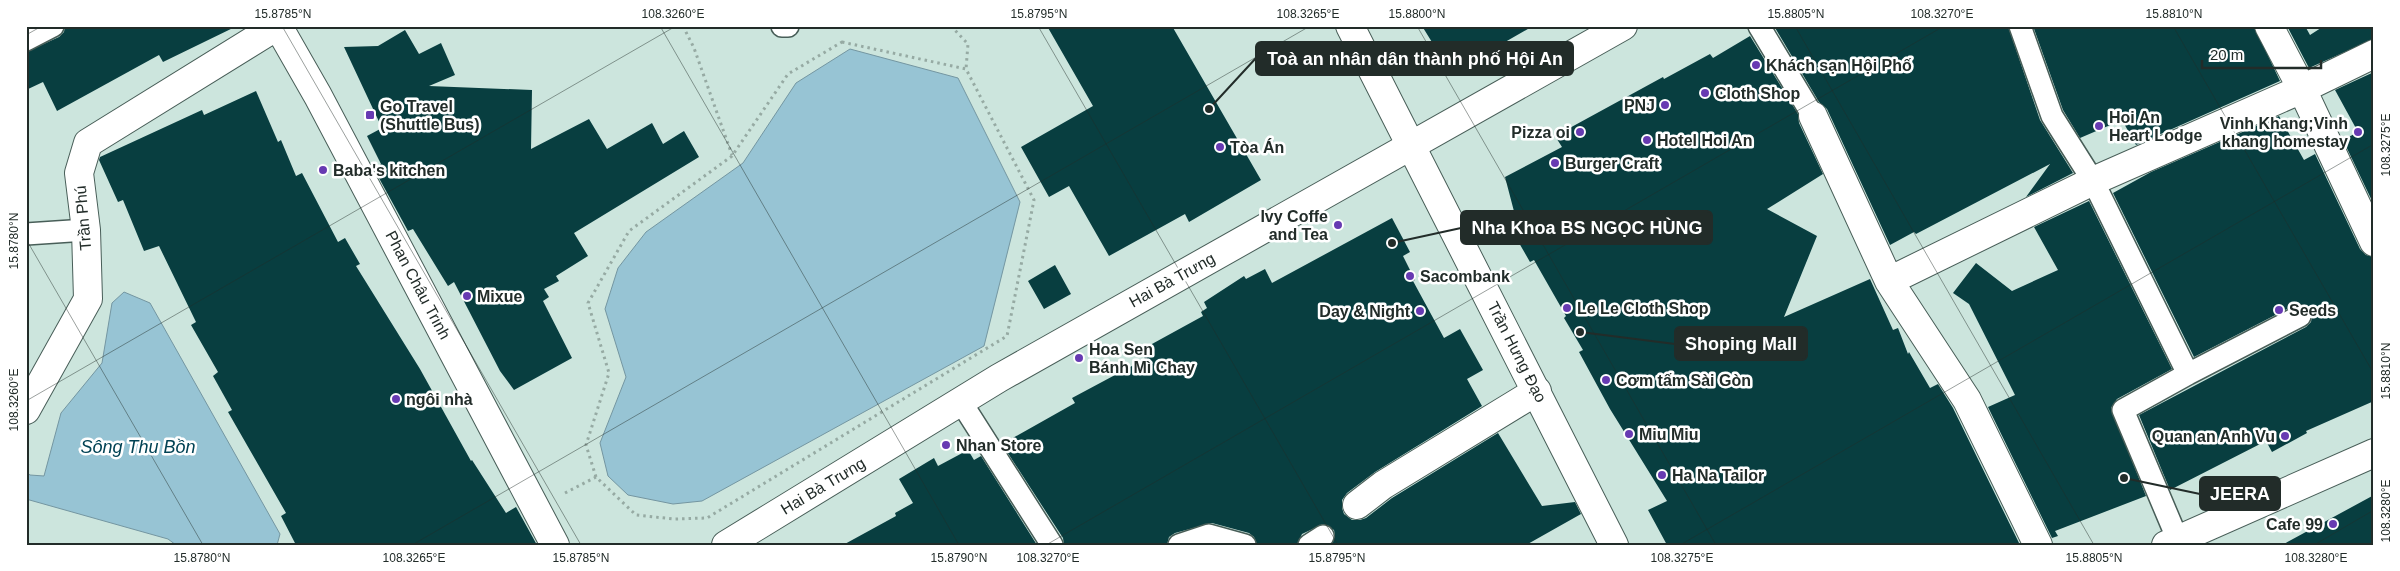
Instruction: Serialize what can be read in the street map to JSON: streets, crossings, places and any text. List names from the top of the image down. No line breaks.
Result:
{"streets":{"street":["Trần Phú","Hai Bà Trưng","Phan Châu Trinh","Trần Hưng Đạo"]},"crossings":[["Trần Phú","Phan Châu Trinh"],["Hai Bà Trưng","Trần Hưng Đạo"]],"water":["Sông Thu Bồn"],"places":{"other":["Khách sạn Hội Phố","Cloth Shop","PNJ","Toà an nhân dân thành phố Hội An","Hoi An Heart Lodge","Pizza oi","Vinh Khang;Vinh khang homestay","Hotel Hoi An","Tòa Án","Burger Craft","Baba's kitchen","Ivy Coffe and Tea","Nha Khoa BS NGỌC HÙNG","Sacombank","Mixue","Le Le Cloth Shop","Seeds","Day & Night","Shoping Mall","Hoa Sen Bánh Mì Chay","Cơm tấm Sài Gòn","ngôi nhà","Miu Miu","Quan an Anh Vu","Nhan Store","Ha Na Tailor","JEERA","Cafe 99"],"transit":["Go Travel (Shuttle Bus)"]},"scale_bar":"20 m","coordinates":["15.8785°N","108.3260°E","15.8795°N","108.3265°E","15.8800°N","15.8805°N","108.3270°E","15.8810°N","108.3275°E","15.8780°N","108.3280°E","15.8790°N"]}
